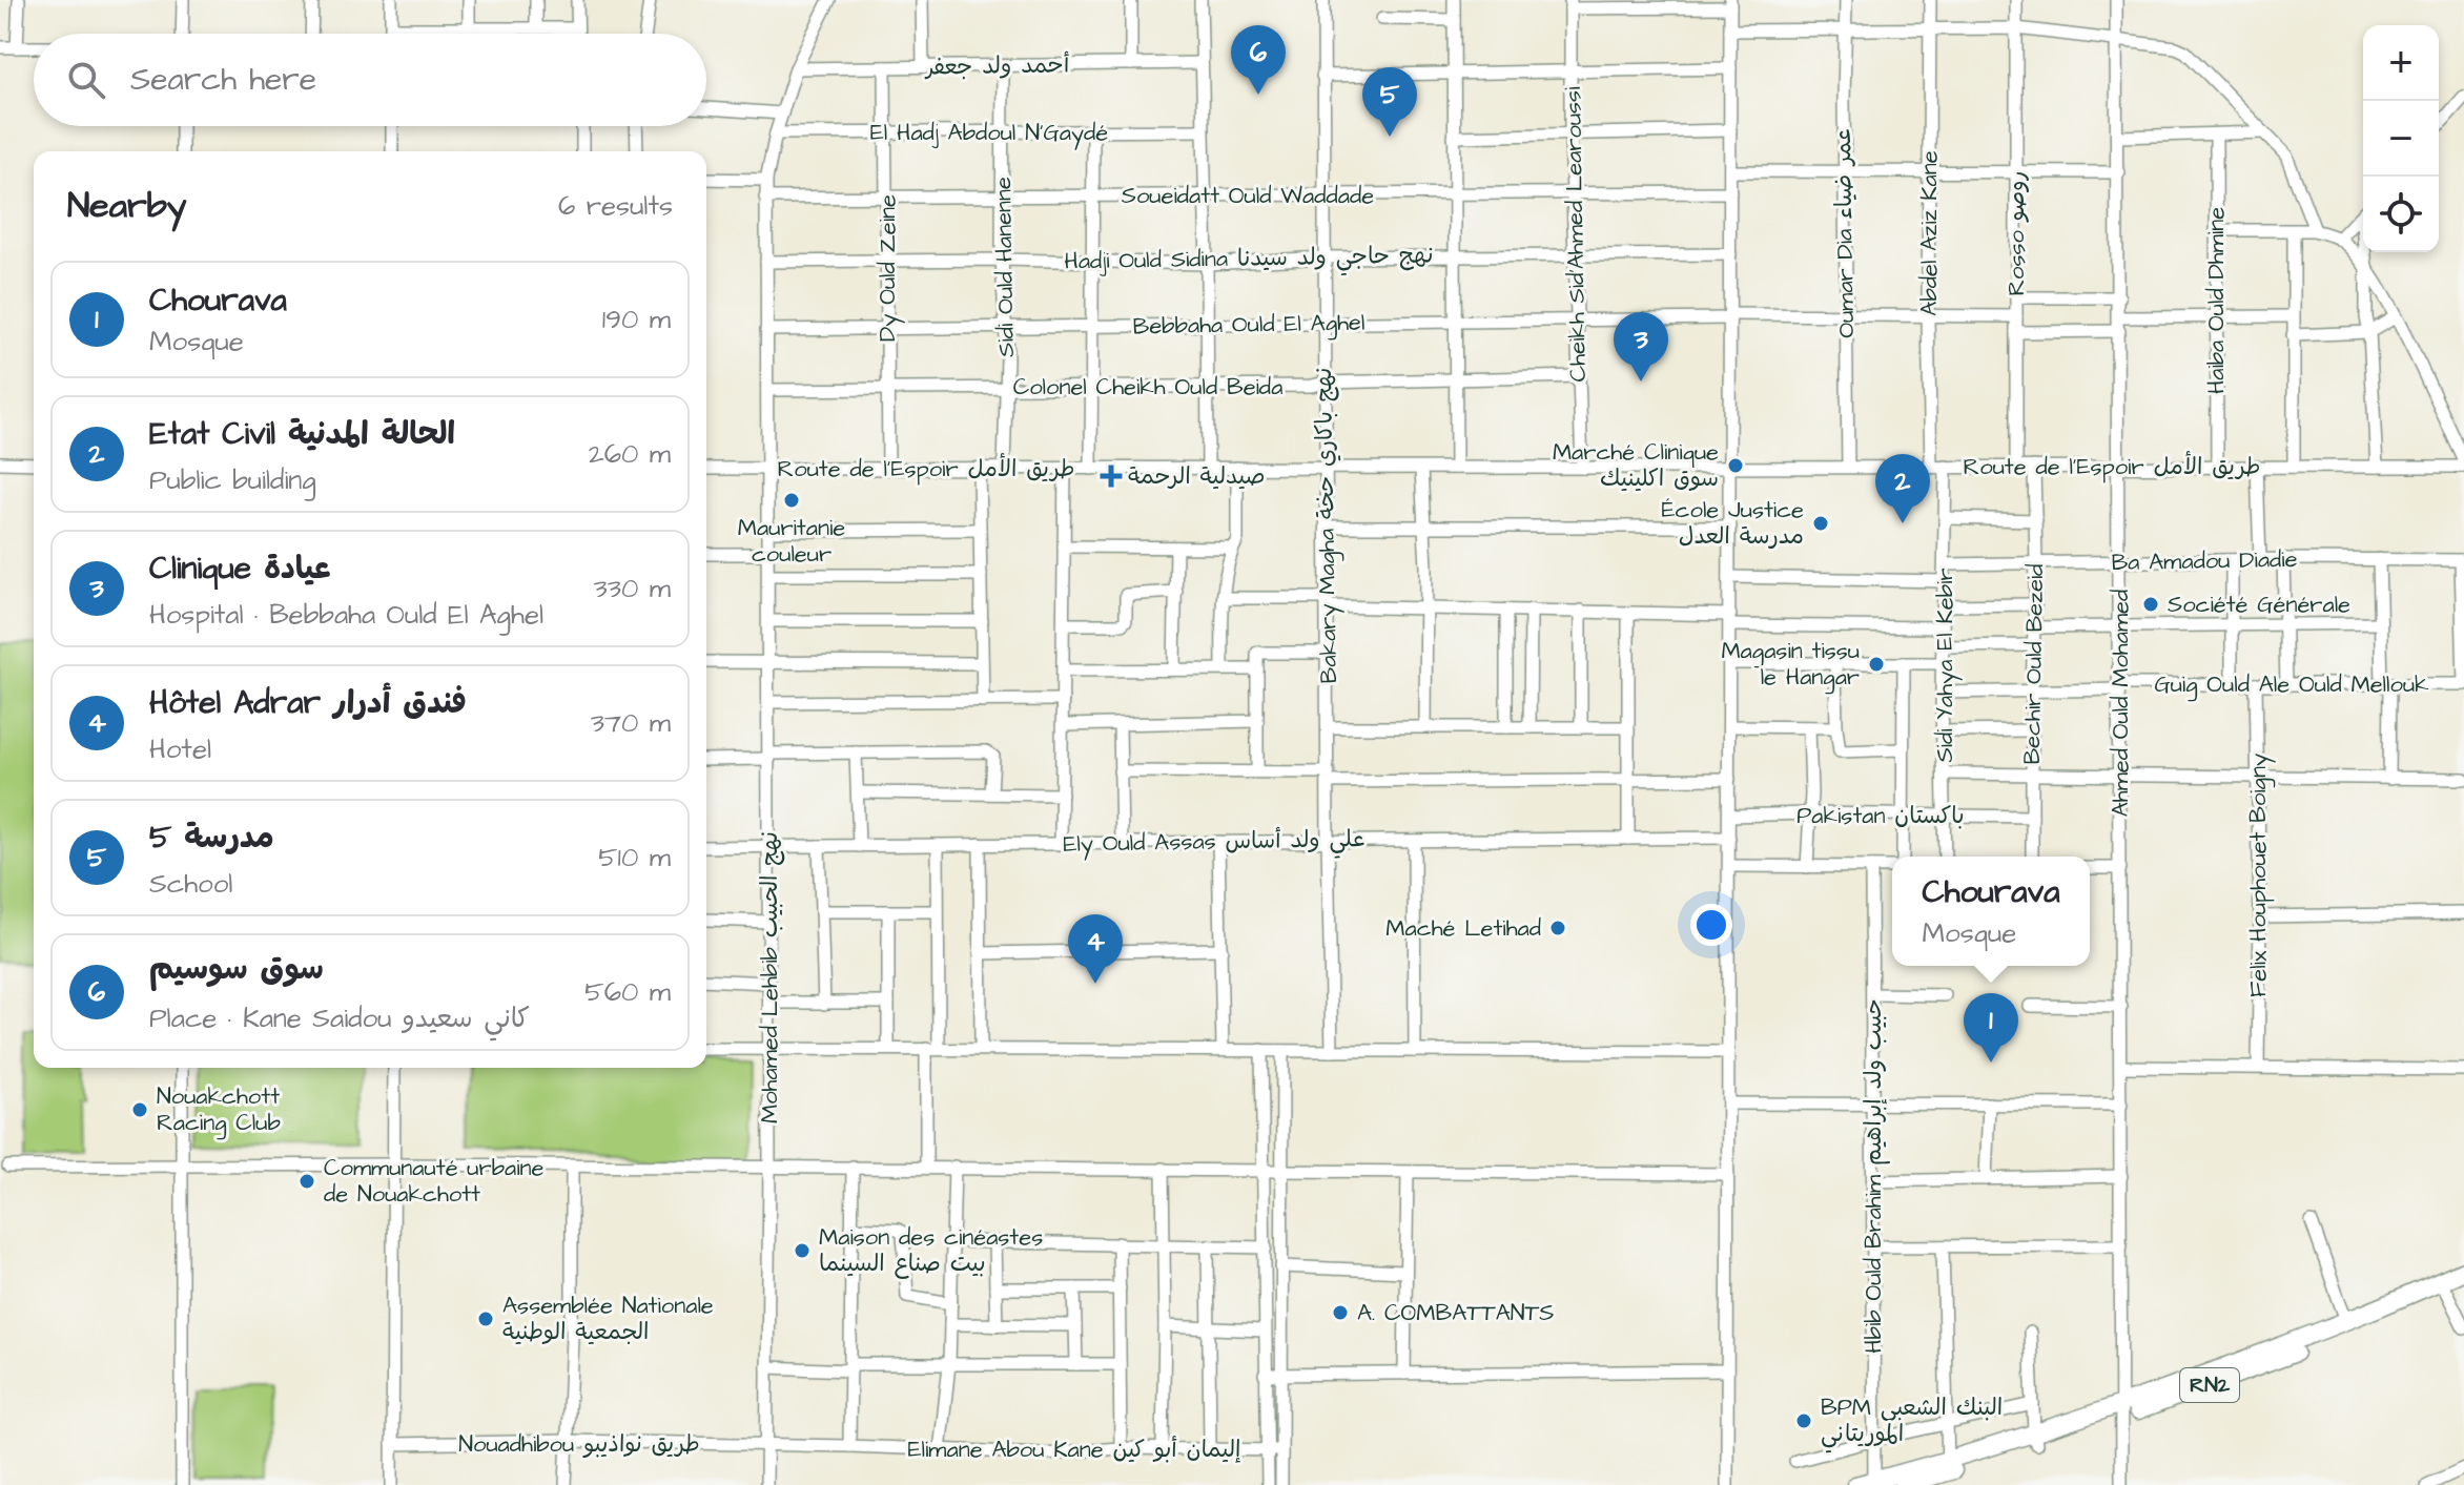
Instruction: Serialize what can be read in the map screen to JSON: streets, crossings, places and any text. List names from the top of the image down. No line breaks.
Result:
{"streets":{"highway":["RN2"],"street":["أحمد ولد جعفر","El Hadj Abdoul N'Gaydé","Soueidatt Ould Waddade","Oumar Dia عمر ضياء","Abdel Aziz Kane","Rosso روصو","Cheikh Sid'Ahmed Learoussi","Hadji Ould Sidina نهج حاجي ولد سيدنا","Sidi Ould Hanenne","Dy Ould Zeine","Haiba Ould Dhmine","Bebbaha Ould El Aghel","Colonel Cheikh Ould Beida","Route de l’Espoir طريق الأمل","Bakary Magha نهج باكاري حخة","Ba Amadou Diadie","Bechir Ould Bezeid","Sidi Yahya El Kebir","Guig Ould Ale Ould Mellouk","Ahmed Ould Mohamed","Pakistan باكستان","Ely Ould Assas علي ولد أساس","Felix Houphouet Boigny","Mohamed Lehbib نهج الحبيب","Hbib Ould Brahim حبيب ولد إبراهيم","Nouadhibou طريق نواذيبو","Elimane Abou Kane إليمان أبو كين"]},"crossings":[["أحمد ولد جعفر","Sidi Ould Hanenne"],["أحمد ولد جعفر","Dy Ould Zeine"],["أحمد ولد جعفر","Mohamed Lehbib نهج الحبيب"],["El Hadj Abdoul N'Gaydé","Sidi Ould Hanenne"],["El Hadj Abdoul N'Gaydé","Dy Ould Zeine"],["El Hadj Abdoul N'Gaydé","Mohamed Lehbib نهج الحبيب"],["Soueidatt Ould Waddade","Cheikh Sid'Ahmed Learoussi"],["Soueidatt Ould Waddade","Sidi Ould Hanenne"],["Soueidatt Ould Waddade","Dy Ould Zeine"],["Soueidatt Ould Waddade","Bakary Magha نهج باكاري حخة"],["Soueidatt Ould Waddade","Mohamed Lehbib نهج الحبيب"],["Oumar Dia عمر ضياء","Bebbaha Ould El Aghel"],["Oumar Dia عمر ضياء","Route de l’Espoir طريق الأمل"],["Abdel Aziz Kane","Bebbaha Ould El Aghel"],["Abdel Aziz Kane","Route de l’Espoir طريق الأمل"],["Rosso روصو","Bebbaha Ould El Aghel"],["Rosso روصو","Route de l’Espoir طريق الأمل"],["Cheikh Sid'Ahmed Learoussi","Hadji Ould Sidina نهج حاجي ولد سيدنا"],["Cheikh Sid'Ahmed Learoussi","Bebbaha Ould El Aghel"],["Cheikh Sid'Ahmed Learoussi","Colonel Cheikh Ould Beida"],["Cheikh Sid'Ahmed Learoussi","Route de l’Espoir طريق الأمل"],["Hadji Ould Sidina نهج حاجي ولد سيدنا","Sidi Ould Hanenne"],["Hadji Ould Sidina نهج حاجي ولد سيدنا","Dy Ould Zeine"],["Hadji Ould Sidina نهج حاجي ولد سيدنا","Bakary Magha نهج باكاري حخة"],["Hadji Ould Sidina نهج حاجي ولد سيدنا","Mohamed Lehbib نهج الحبيب"],["Sidi Ould Hanenne","Bebbaha Ould El Aghel"],["Sidi Ould Hanenne","Colonel Cheikh Ould Beida"],["Sidi Ould Hanenne","Route de l’Espoir طريق الأمل"],["Dy Ould Zeine","Bebbaha Ould El Aghel"],["Dy Ould Zeine","Colonel Cheikh Ould Beida"],["Dy Ould Zeine","Route de l’Espoir طريق الأمل"],["Haiba Ould Dhmine","Route de l’Espoir طريق الأمل"],["Bebbaha Ould El Aghel","Bakary Magha نهج باكاري حخة"],["Bebbaha Ould El Aghel","Mohamed Lehbib نهج الحبيب"],["Colonel Cheikh Ould Beida","Bakary Magha نهج باكاري حخة"],["Colonel Cheikh Ould Beida","Mohamed Lehbib نهج الحبيب"],["Route de l’Espoir طريق الأمل","Bakary Magha نهج باكاري حخة"],["Route de l’Espoir طريق الأمل","Bechir Ould Bezeid"],["Route de l’Espoir طريق الأمل","Sidi Yahya El Kebir"],["Route de l’Espoir طريق الأمل","Ahmed Ould Mohamed"],["Route de l’Espoir طريق الأمل","Mohamed Lehbib نهج الحبيب"],["Bakary Magha نهج باكاري حخة","Ely Ould Assas علي ولد أساس"],["Ba Amadou Diadie","Bechir Ould Bezeid"],["Ba Amadou Diadie","Sidi Yahya El Kebir"],["Ba Amadou Diadie","Ahmed Ould Mohamed"],["Bechir Ould Bezeid","Guig Ould Ale Ould Mellouk"],["Bechir Ould Bezeid","Pakistan باكستان"],["Sidi Yahya El Kebir","Guig Ould Ale Ould Mellouk"],["Sidi Yahya El Kebir","Pakistan باكستان"],["Guig Ould Ale Ould Mellouk","Ahmed Ould Mohamed"],["Guig Ould Ale Ould Mellouk","Felix Houphouet Boigny"],["Ahmed Ould Mohamed","RN2"],["Ely Ould Assas علي ولد أساس","Mohamed Lehbib نهج الحبيب"],["Mohamed Lehbib نهج الحبيب","Nouadhibou طريق نواذيبو"],["Mohamed Lehbib نهج الحبيب","Elimane Abou Kane إليمان أبو كين"],["Hbib Ould Brahim حبيب ولد إبراهيم","RN2"],["Nouadhibou طريق نواذيبو","Elimane Abou Kane إليمان أبو كين"]],"places":{"other":["Marché Clinique سوق اكلينيك","Mauritanie couleur","École Justice مدرسة العدل","Société Générale","Magasin tissu le Hangar","Maché Letihad","Nouakchott Racing Club","Communauté urbaine de Nouakchott","Maison des cinéastes بيت صناع السينما","A. COMBATTANTS","Assemblée Nationale الجمعية الوطنية","BPM البنك الشعبي الموريتاني"],"health":["صيدلية الرحمة"]},"page":{"map_buttons":["+","−"],"pins":["6","5","3","2","4","1"],"search":"Search here","heading":["Nearby","6 results"],"list":[{"mark":"1","name":"Chourava","note":"Mosque","value":"190 m"},{"mark":"2","name":"Etat Civil الحالة المدنية","note":"Public building","value":"260 m"},{"mark":"3","name":"Clinique عيادة","note":"Hospital · Bebbaha Ould El Aghel","value":"330 m"},{"mark":"4","name":"Hôtel Adrar فندق أدرار","note":"Hotel","value":"370 m"},{"mark":"5","name":"مدرسة 5","note":"School","value":"510 m"},{"mark":"6","name":"سوق سوسيم","note":"Place · Kane Saidou كاني سعيدو","value":"560 m"}],"popup":["Chourava","Mosque"]}}
